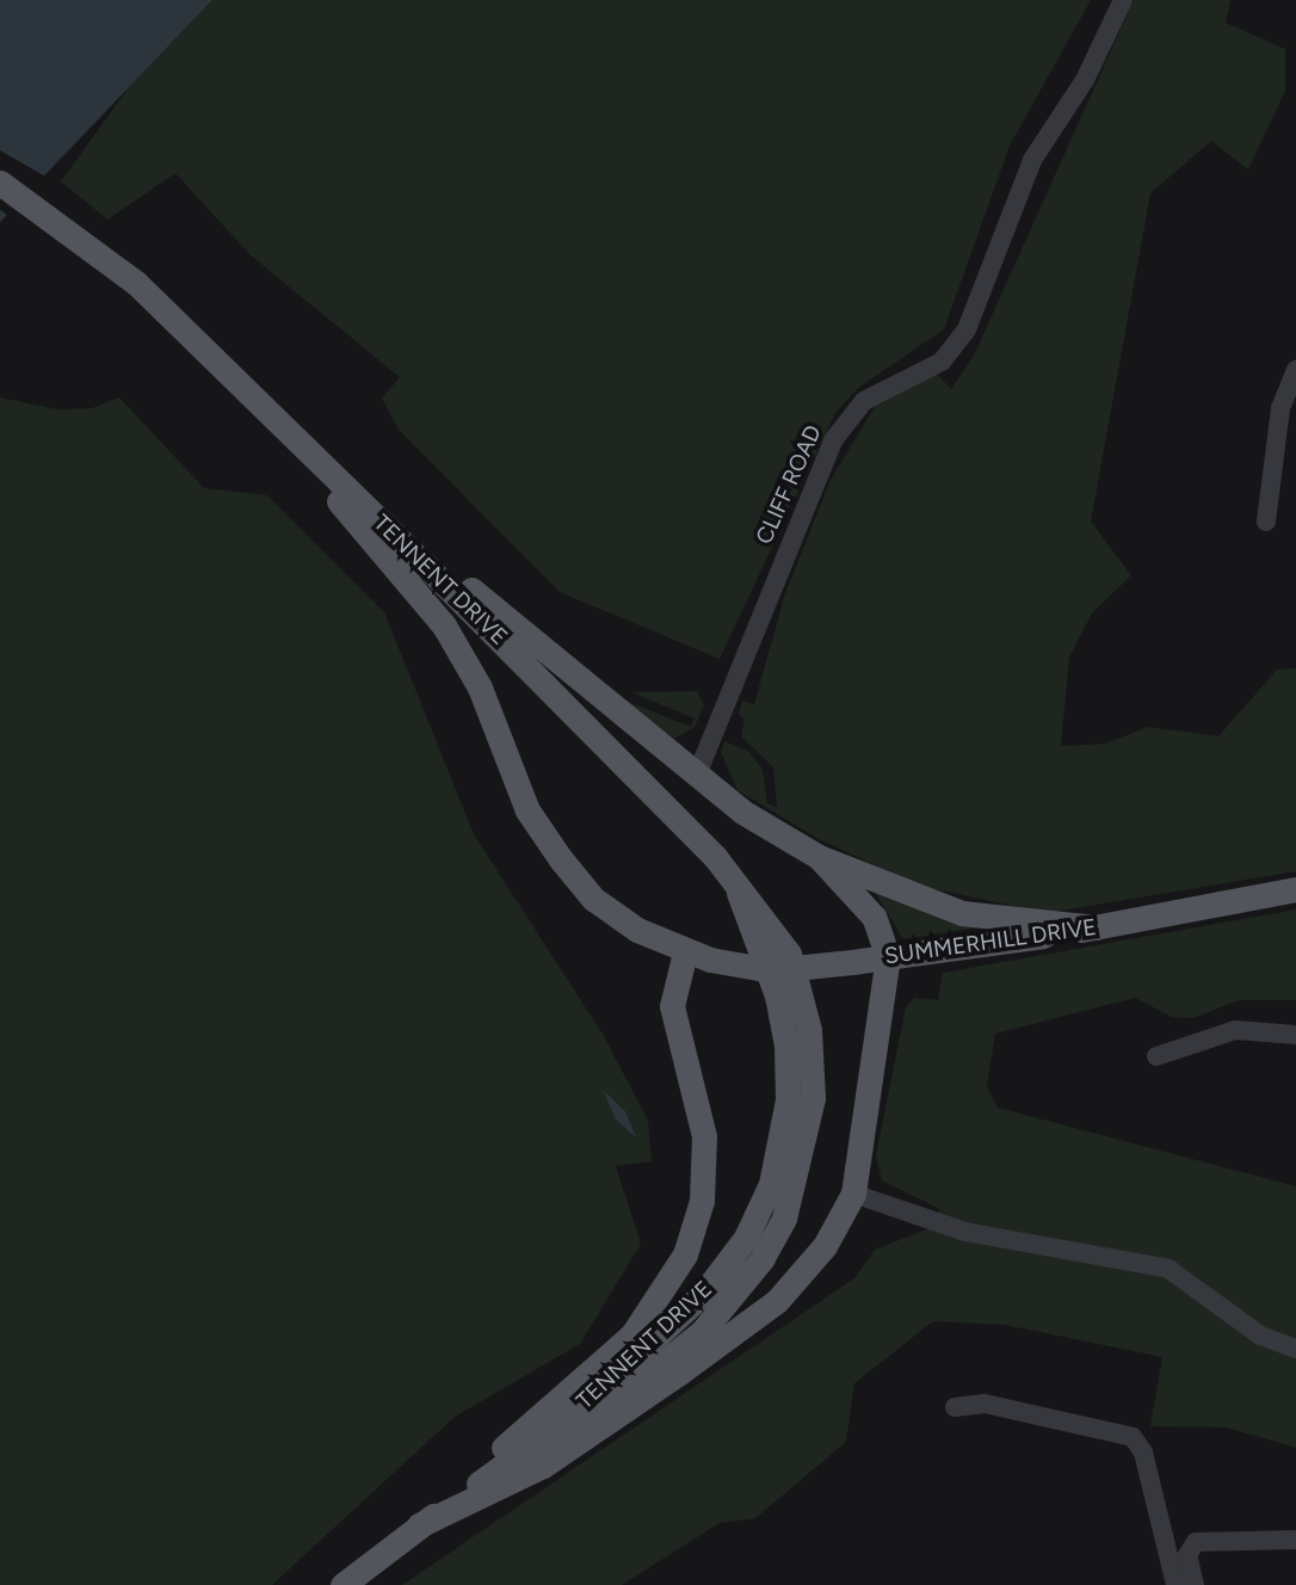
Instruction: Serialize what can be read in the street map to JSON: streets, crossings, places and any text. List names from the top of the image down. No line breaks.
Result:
{"streets":{"main road":["TENNENT DRIVE","SUMMERHILL DRIVE"],"street":["CLIFF ROAD"]}}
